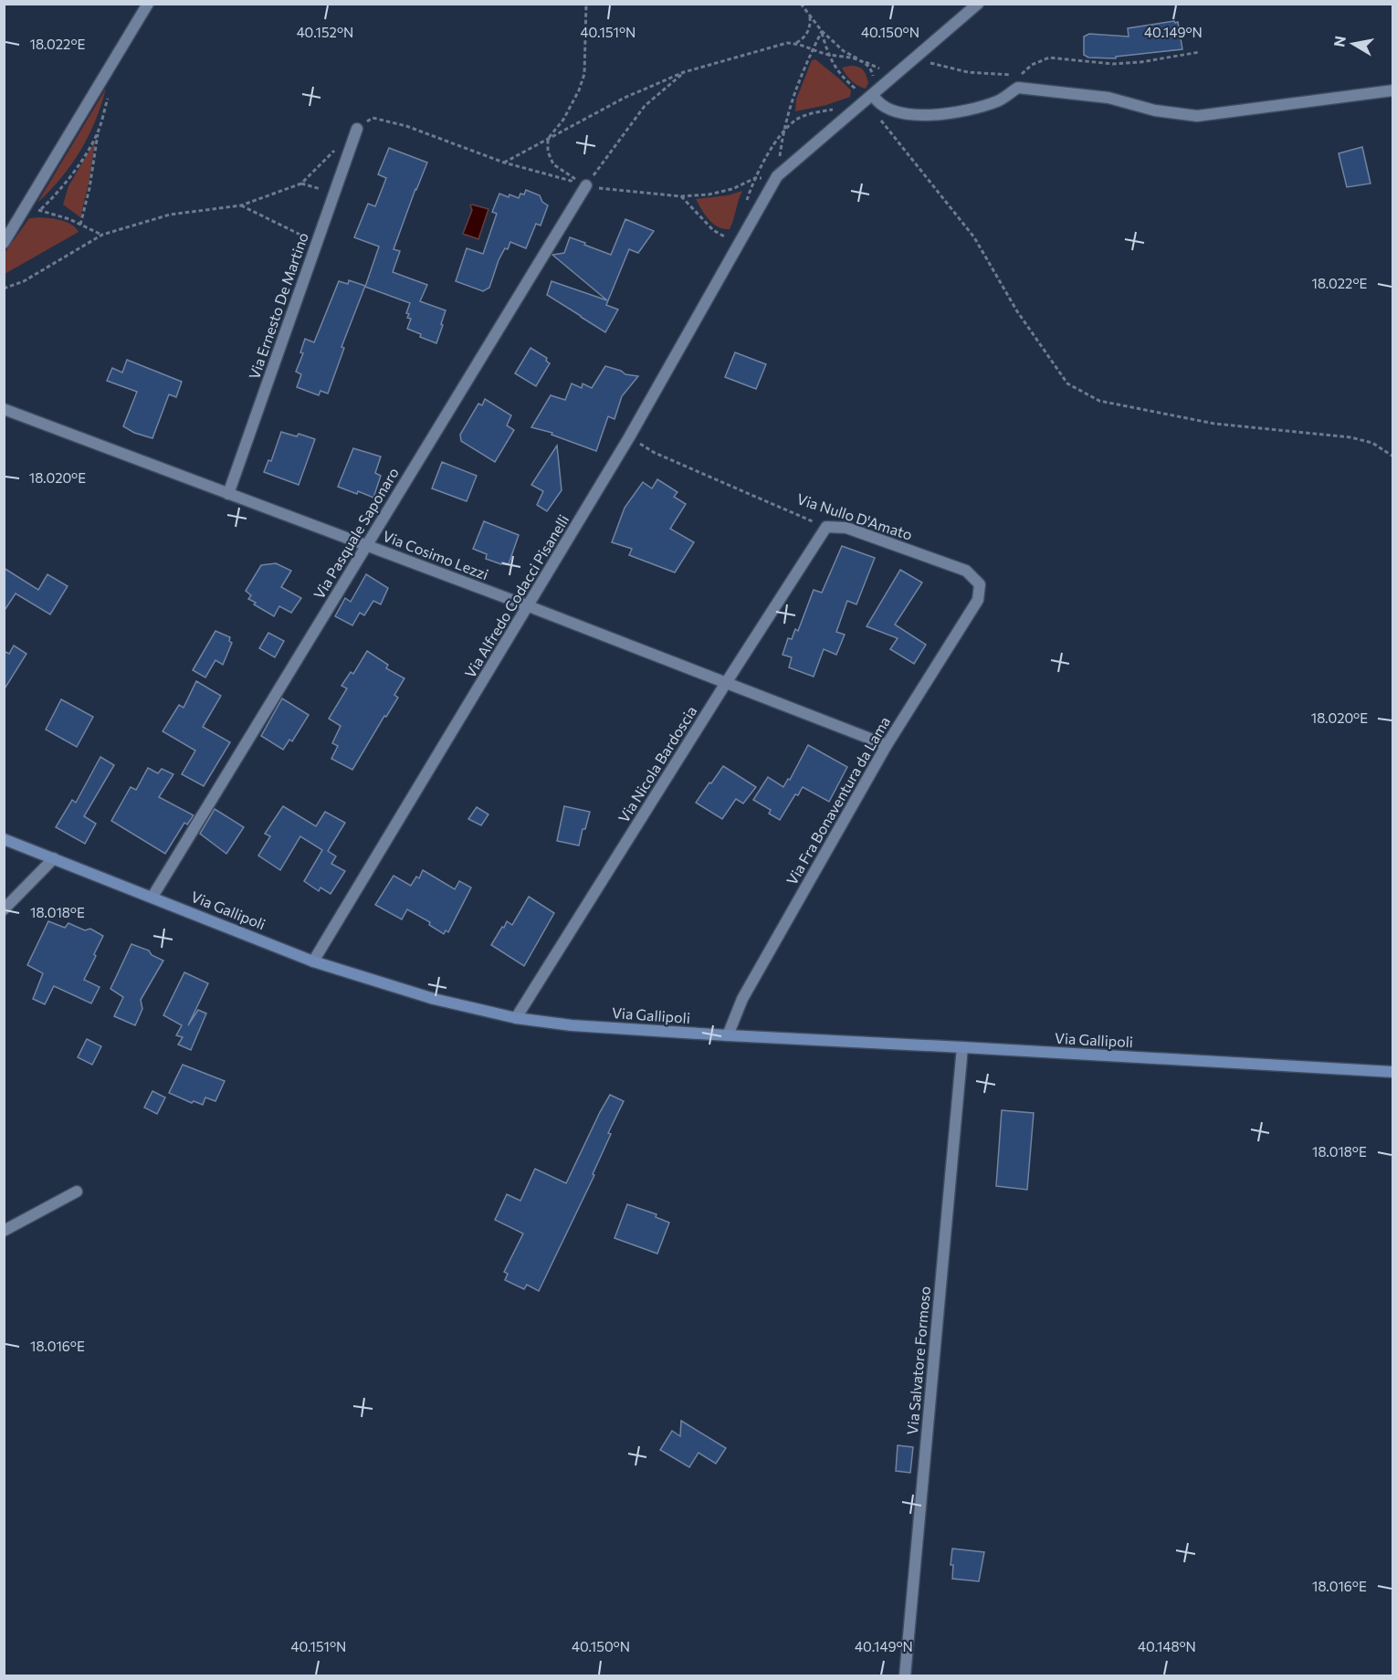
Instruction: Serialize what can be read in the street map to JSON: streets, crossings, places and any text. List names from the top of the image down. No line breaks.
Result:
{"streets":{"main road":["Via Gallipoli"],"street":["Via Ernesto De Martino","Via Nullo D'Amato","Via Pasquale Saponaro","Via Cosimo Lezzi","Via Alfredo Codacci Pisanelli","Via Nicola Bardoscia","Via Fra Bonaventura da Lama","Via Salvatore Formoso"]},"crossings":[["Via Ernesto De Martino","Via Cosimo Lezzi"],["Via Nullo D'Amato","Via Alfredo Codacci Pisanelli"],["Via Nullo D'Amato","Via Nicola Bardoscia"],["Via Nullo D'Amato","Via Fra Bonaventura da Lama"],["Via Pasquale Saponaro","Via Cosimo Lezzi"],["Via Pasquale Saponaro","Via Gallipoli"],["Via Cosimo Lezzi","Via Alfredo Codacci Pisanelli"],["Via Cosimo Lezzi","Via Nicola Bardoscia"],["Via Cosimo Lezzi","Via Fra Bonaventura da Lama"],["Via Alfredo Codacci Pisanelli","Via Gallipoli"],["Via Nicola Bardoscia","Via Gallipoli"],["Via Fra Bonaventura da Lama","Via Gallipoli"],["Via Gallipoli","Via Salvatore Formoso"]],"north":"left","coordinates":["40.152°N","40.151°N","40.150°N","40.149°N","18.022°E","18.020°E","18.018°E","18.016°E","40.148°N"]}
